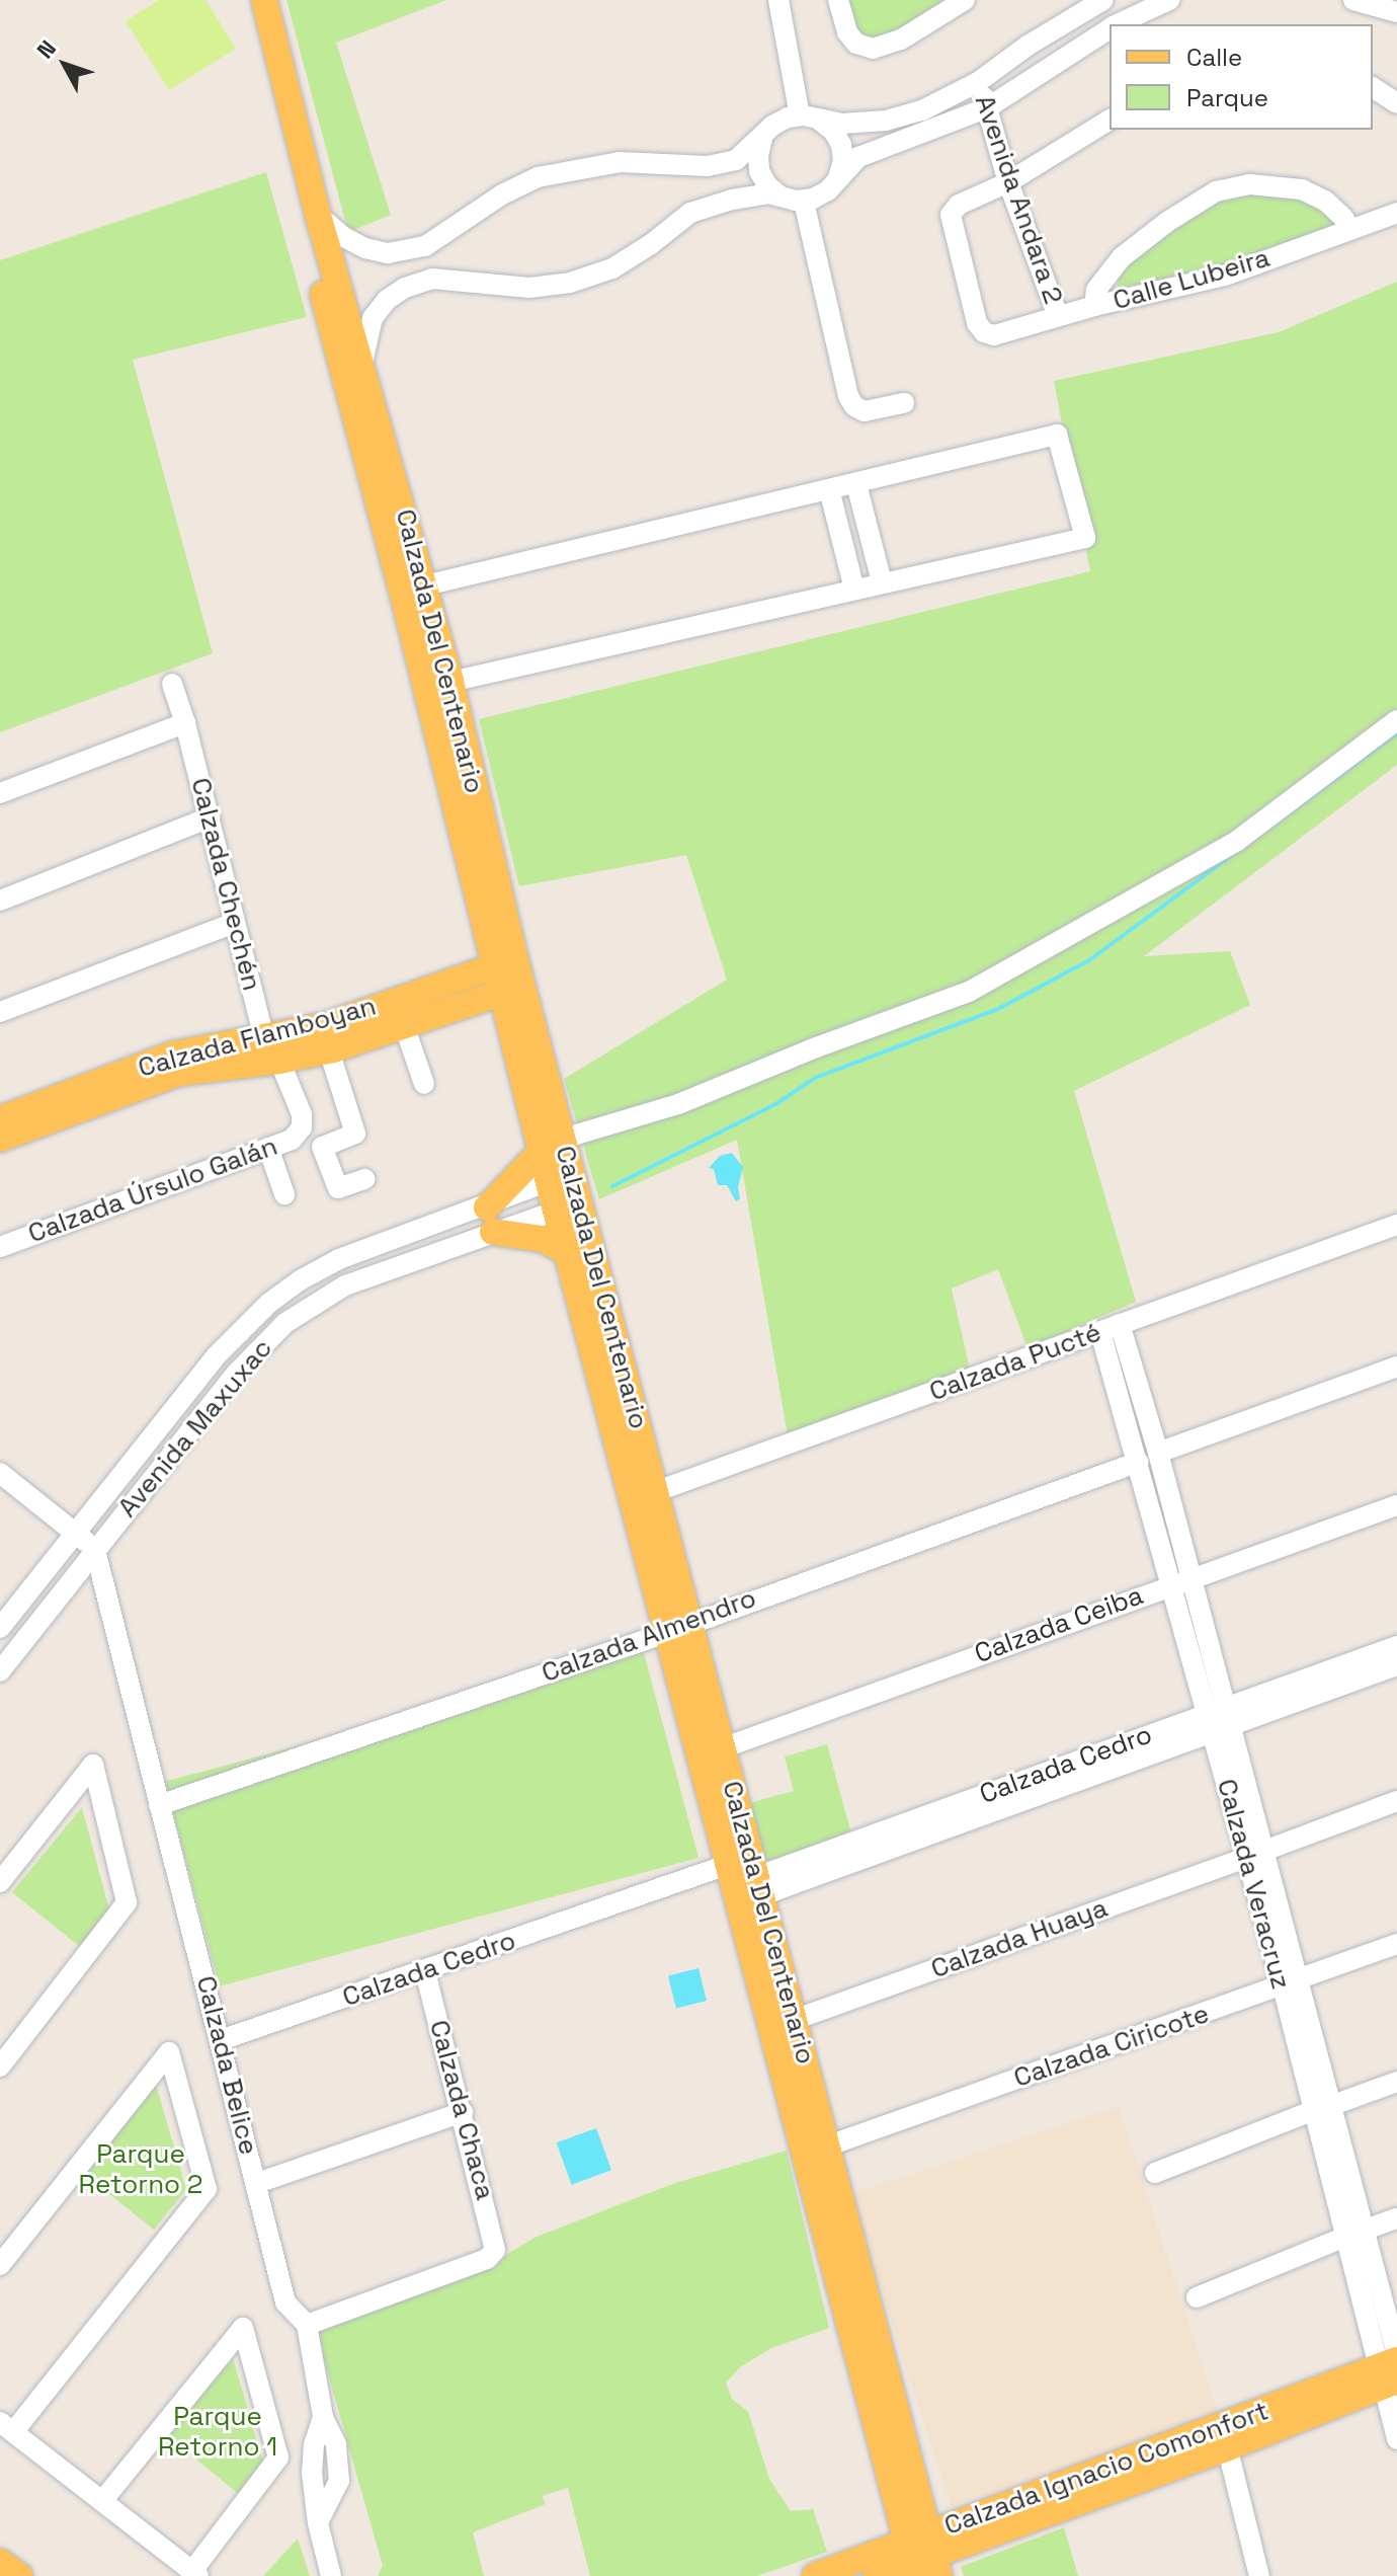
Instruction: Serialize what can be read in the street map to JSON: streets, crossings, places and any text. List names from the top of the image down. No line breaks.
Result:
{"streets":{"main road":["Calzada Del Centenario","Calzada Flamboyan","Calzada Ignacio Comonfort"],"street":["Avenida Andara 2","Calle Lubeira","Calzada Chechén","Calzada Úrsulo Galán","Calzada Pucté","Avenida Maxuxac","Calzada Ceiba","Calzada Almendro","Calzada Cedro","Calzada Veracruz","Calzada Huaya","Calzada Ciricote","Calzada Belice","Calzada Chaca"]},"crossings":[["Avenida Andara 2","Calle Lubeira"],["Calzada Del Centenario","Calzada Flamboyan"],["Calzada Del Centenario","Calzada Pucté"],["Calzada Del Centenario","Avenida Maxuxac"],["Calzada Del Centenario","Calzada Ceiba"],["Calzada Del Centenario","Calzada Almendro"],["Calzada Del Centenario","Calzada Cedro"],["Calzada Del Centenario","Calzada Huaya"],["Calzada Del Centenario","Calzada Ciricote"],["Calzada Del Centenario","Calzada Ignacio Comonfort"],["Calzada Chechén","Calzada Flamboyan"],["Calzada Chechén","Calzada Úrsulo Galán"],["Calzada Pucté","Calzada Veracruz"],["Avenida Maxuxac","Calzada Belice"],["Calzada Ceiba","Calzada Veracruz"],["Calzada Almendro","Calzada Veracruz"],["Calzada Almendro","Calzada Belice"],["Calzada Cedro","Calzada Veracruz"],["Calzada Cedro","Calzada Belice"],["Calzada Cedro","Calzada Chaca"],["Calzada Veracruz","Calzada Huaya"],["Calzada Veracruz","Calzada Ciricote"],["Calzada Veracruz","Calzada Ignacio Comonfort"],["Calzada Belice","Calzada Chaca"]],"parks":["Parque Retorno 2","Parque Retorno 1"],"legend":["Calle","Parque"],"north":"top left"}
